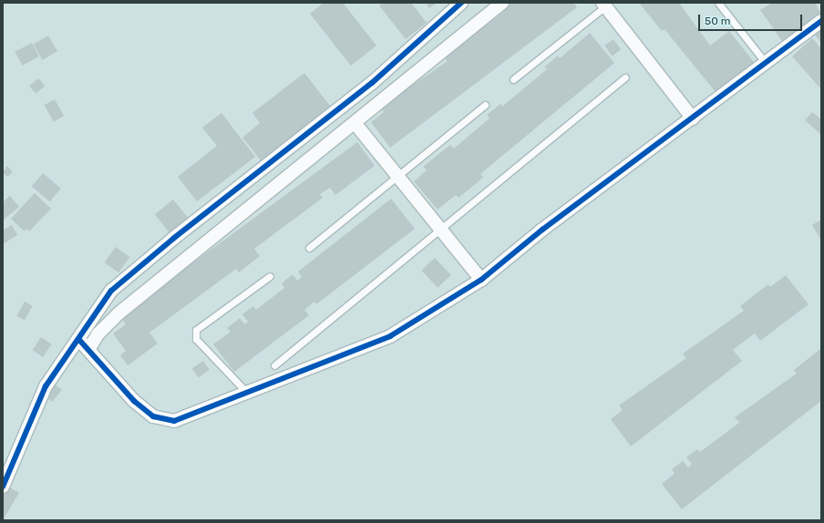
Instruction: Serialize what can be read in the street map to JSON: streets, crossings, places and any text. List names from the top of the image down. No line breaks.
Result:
{"scale_bar":"50 m"}
